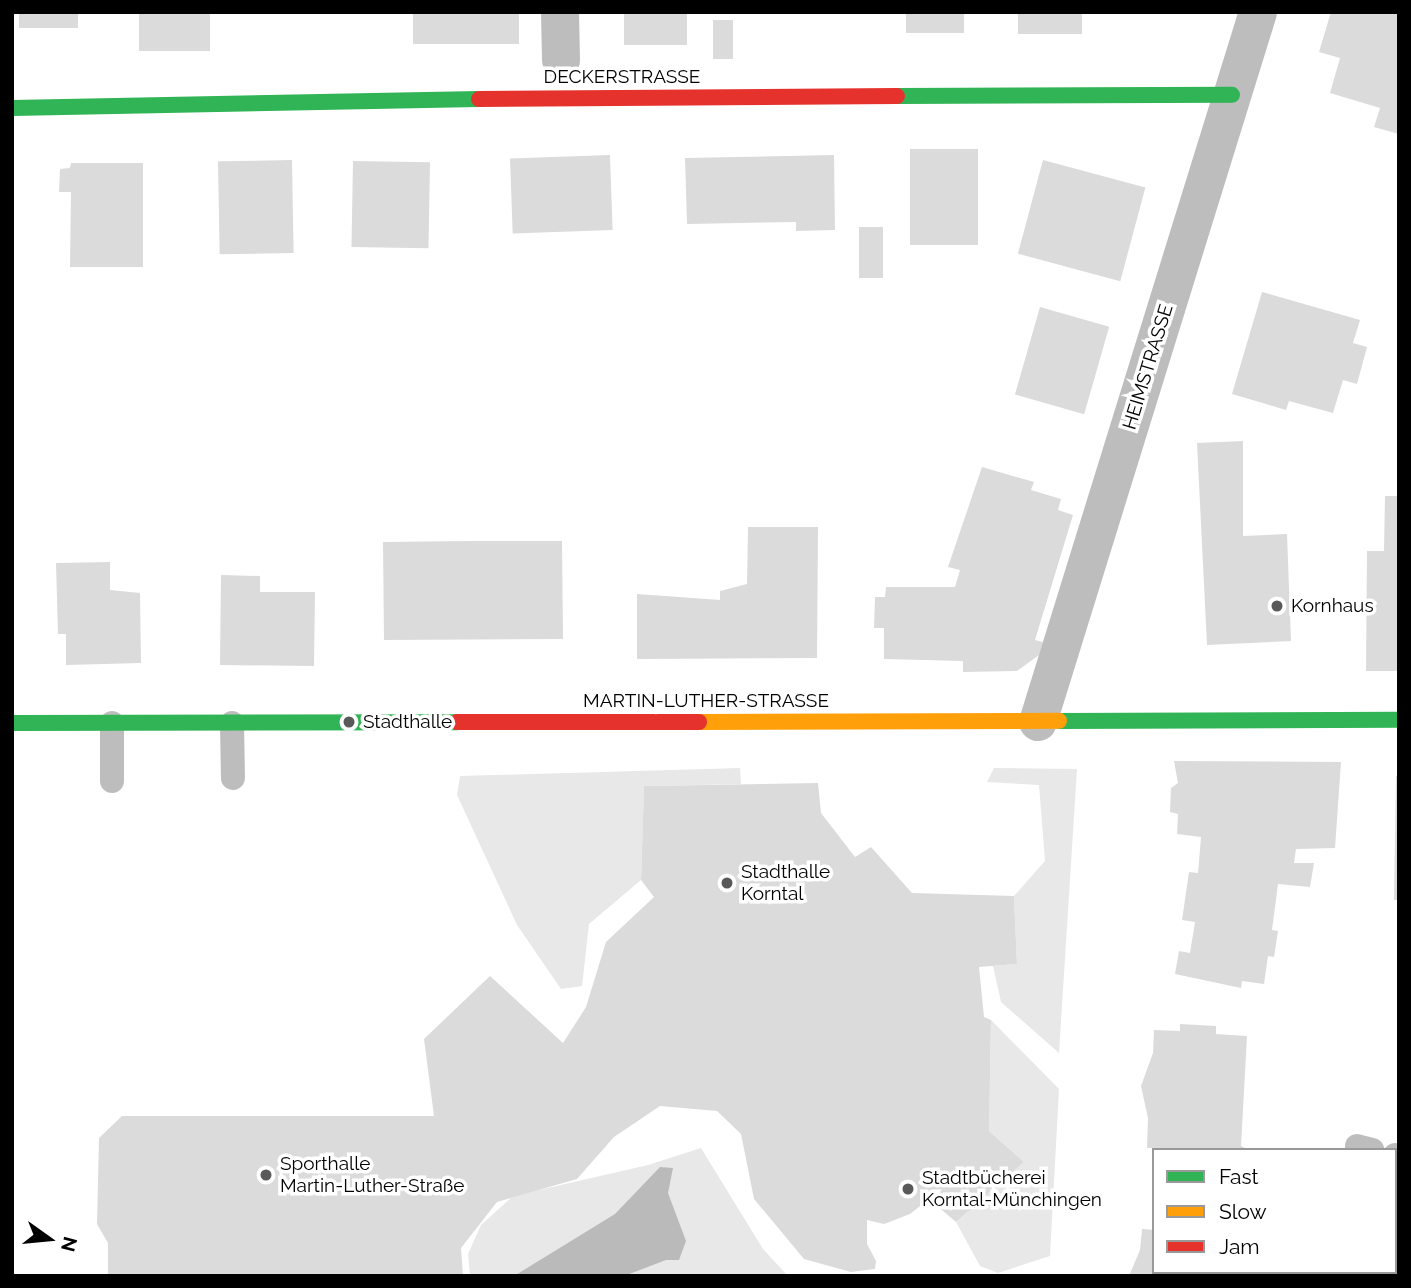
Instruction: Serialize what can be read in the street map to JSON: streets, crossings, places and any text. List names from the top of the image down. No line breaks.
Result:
{"streets":{"street":["DECKERSTRASSE","HEIMSTRASSE","MARTIN-LUTHER-STRASSE"]},"crossings":[["DECKERSTRASSE","HEIMSTRASSE"],["HEIMSTRASSE","MARTIN-LUTHER-STRASSE"]],"places":["Kornhaus","Stadthalle","Stadthalle Korntal","Sporthalle Martin-Luther-Straße","Stadtbücherei Korntal-Münchingen"],"legend":["Fast","Slow","Jam"],"north":"right"}
